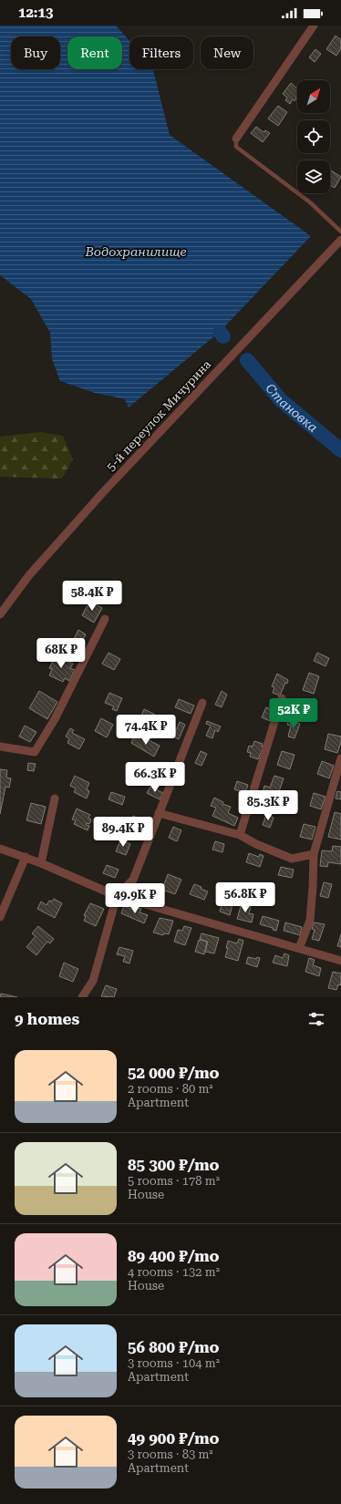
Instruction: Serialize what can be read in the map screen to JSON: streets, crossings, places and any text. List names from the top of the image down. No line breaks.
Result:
{"streets":{"street":["5-й переулок Мичурина"]},"water":["Водохранилище","Становка"],"north":"top right","page":{"status":"12:13","chip":["Buy","Rent","Filters","New"],"price":["58.4K ₽","68K ₽","52K ₽","74.4K ₽","66.3K ₽","85.3K ₽","89.4K ₽","56.8K ₽","49.9K ₽"],"heading":"9 homes","list":[{"name":"52 000 ₽/mo","note":"2 rooms · 80 m² · Apartment"},{"name":"85 300 ₽/mo","note":"5 rooms · 178 m² · House"},{"name":"89 400 ₽/mo","note":"4 rooms · 132 m² · House"},{"name":"56 800 ₽/mo","note":"3 rooms · 104 m² · Apartment"},{"name":"49 900 ₽/mo","note":"3 rooms · 83 m² · Apartment"}]}}
